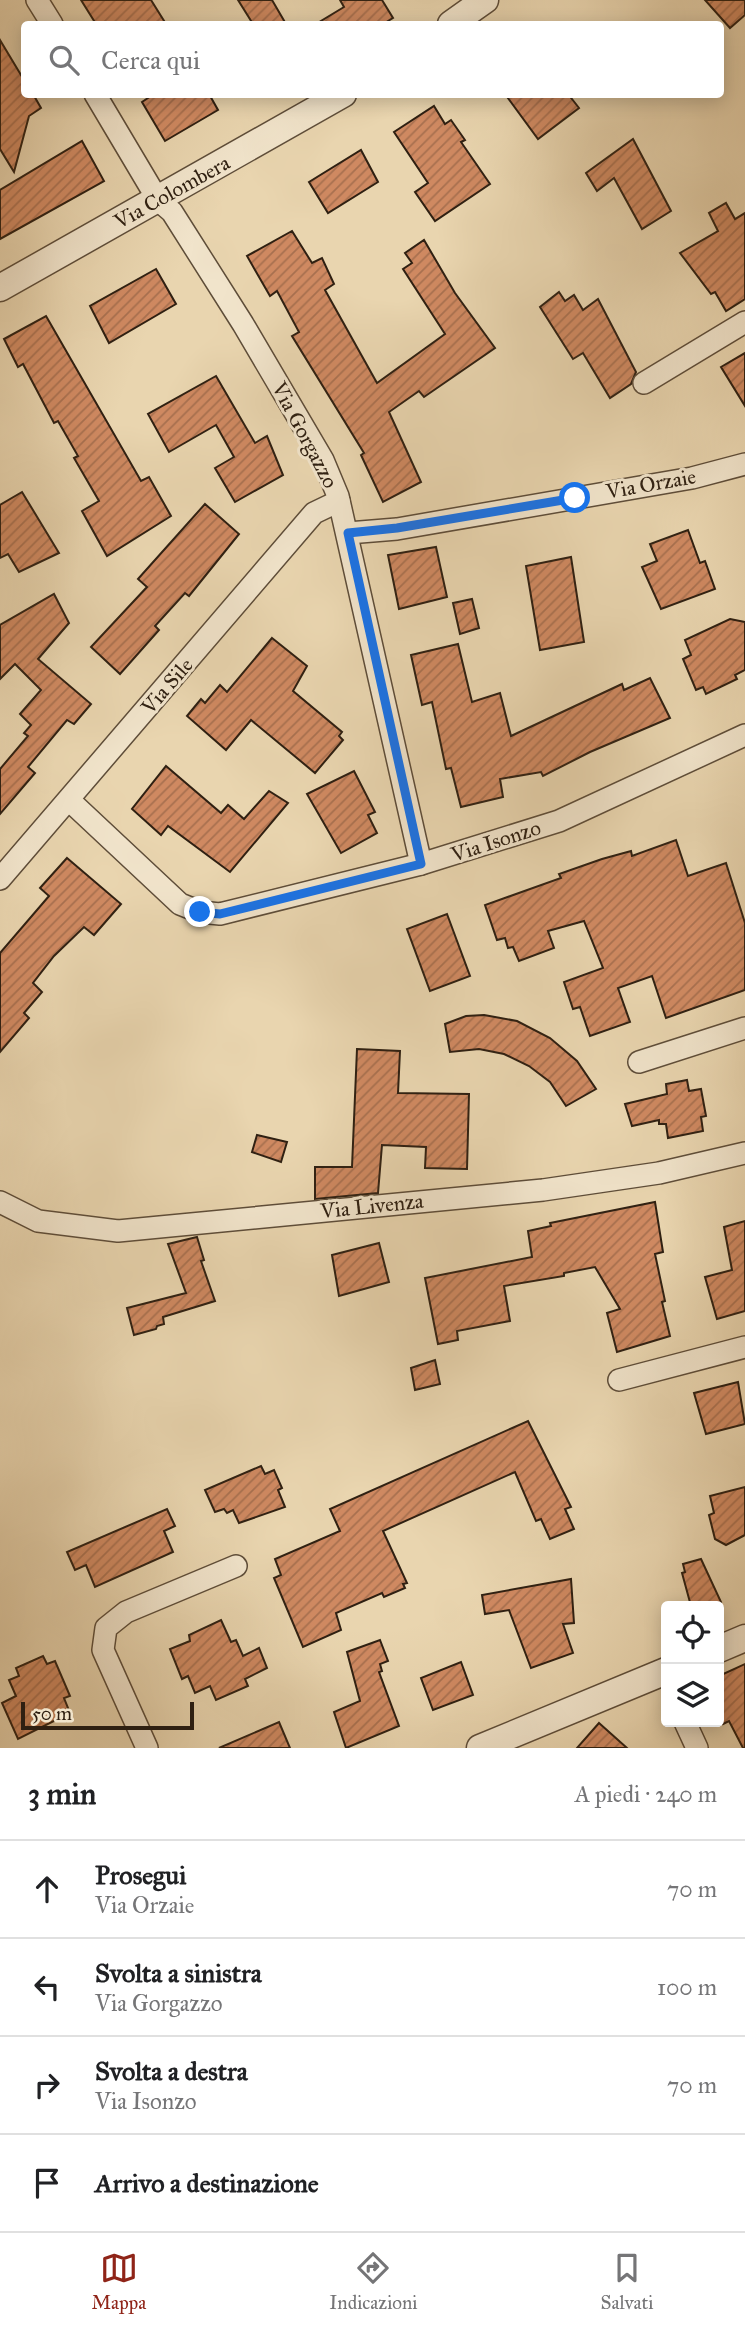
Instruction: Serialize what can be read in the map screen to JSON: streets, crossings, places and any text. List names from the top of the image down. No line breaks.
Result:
{"streets":{"street":["Via Colombera","Via Gorgazzo","Via Orzaie","Via Sile","Via Isonzo","Via Livenza"]},"crossings":[["Via Colombera","Via Gorgazzo"],["Via Gorgazzo","Via Orzaie"],["Via Gorgazzo","Via Sile"],["Via Gorgazzo","Via Isonzo"],["Via Sile","Via Isonzo"]],"scale_bar":"50 m","page":{"search":"Cerca qui","scale":"50 m","heading":["3 min","A piedi · 240 m"],"list":[["Prosegui","Via Orzaie","70 m"],["Svolta a sinistra","Via Gorgazzo","100 m"],["Svolta a destra","Via Isonzo","70 m"],"Arrivo a destinazione"],"nav":["Mappa","Indicazioni","Salvati"]}}
